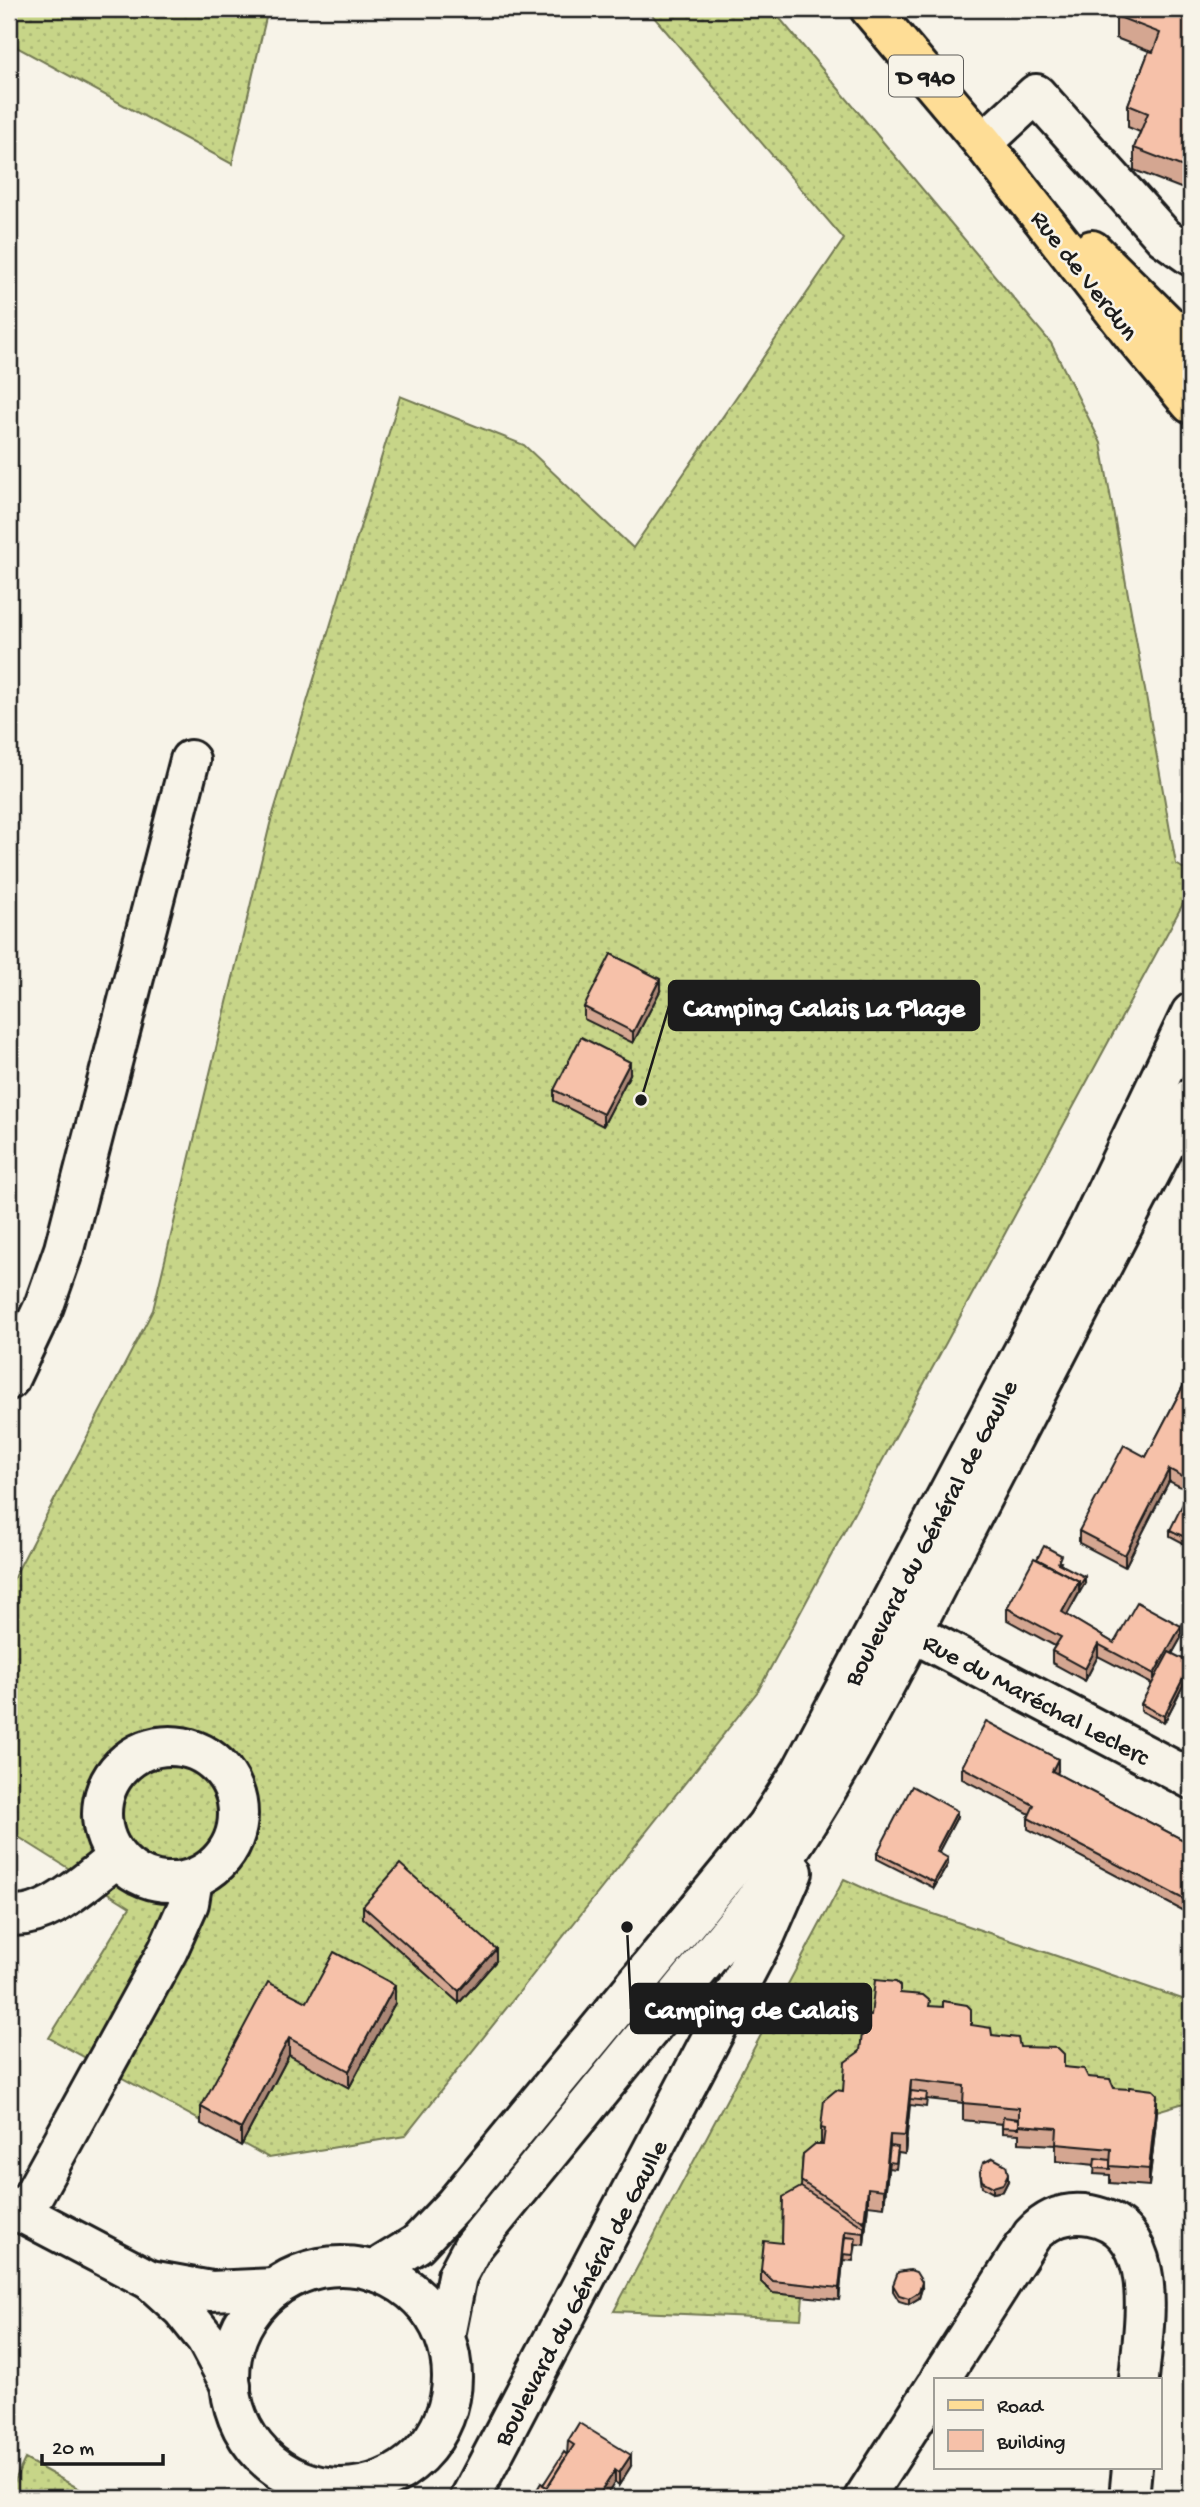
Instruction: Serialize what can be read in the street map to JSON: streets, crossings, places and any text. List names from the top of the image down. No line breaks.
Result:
{"streets":{"main road":["D 940","Rue de Verdun"],"street":["Boulevard du Général de Gaulle","Rue du Maréchal Leclerc"]},"crossings":[["Boulevard du Général de Gaulle","Rue du Maréchal Leclerc"]],"places":["Camping Calais La Plage","Camping de Calais"],"legend":["Road","Building"],"scale_bar":"20 m"}
